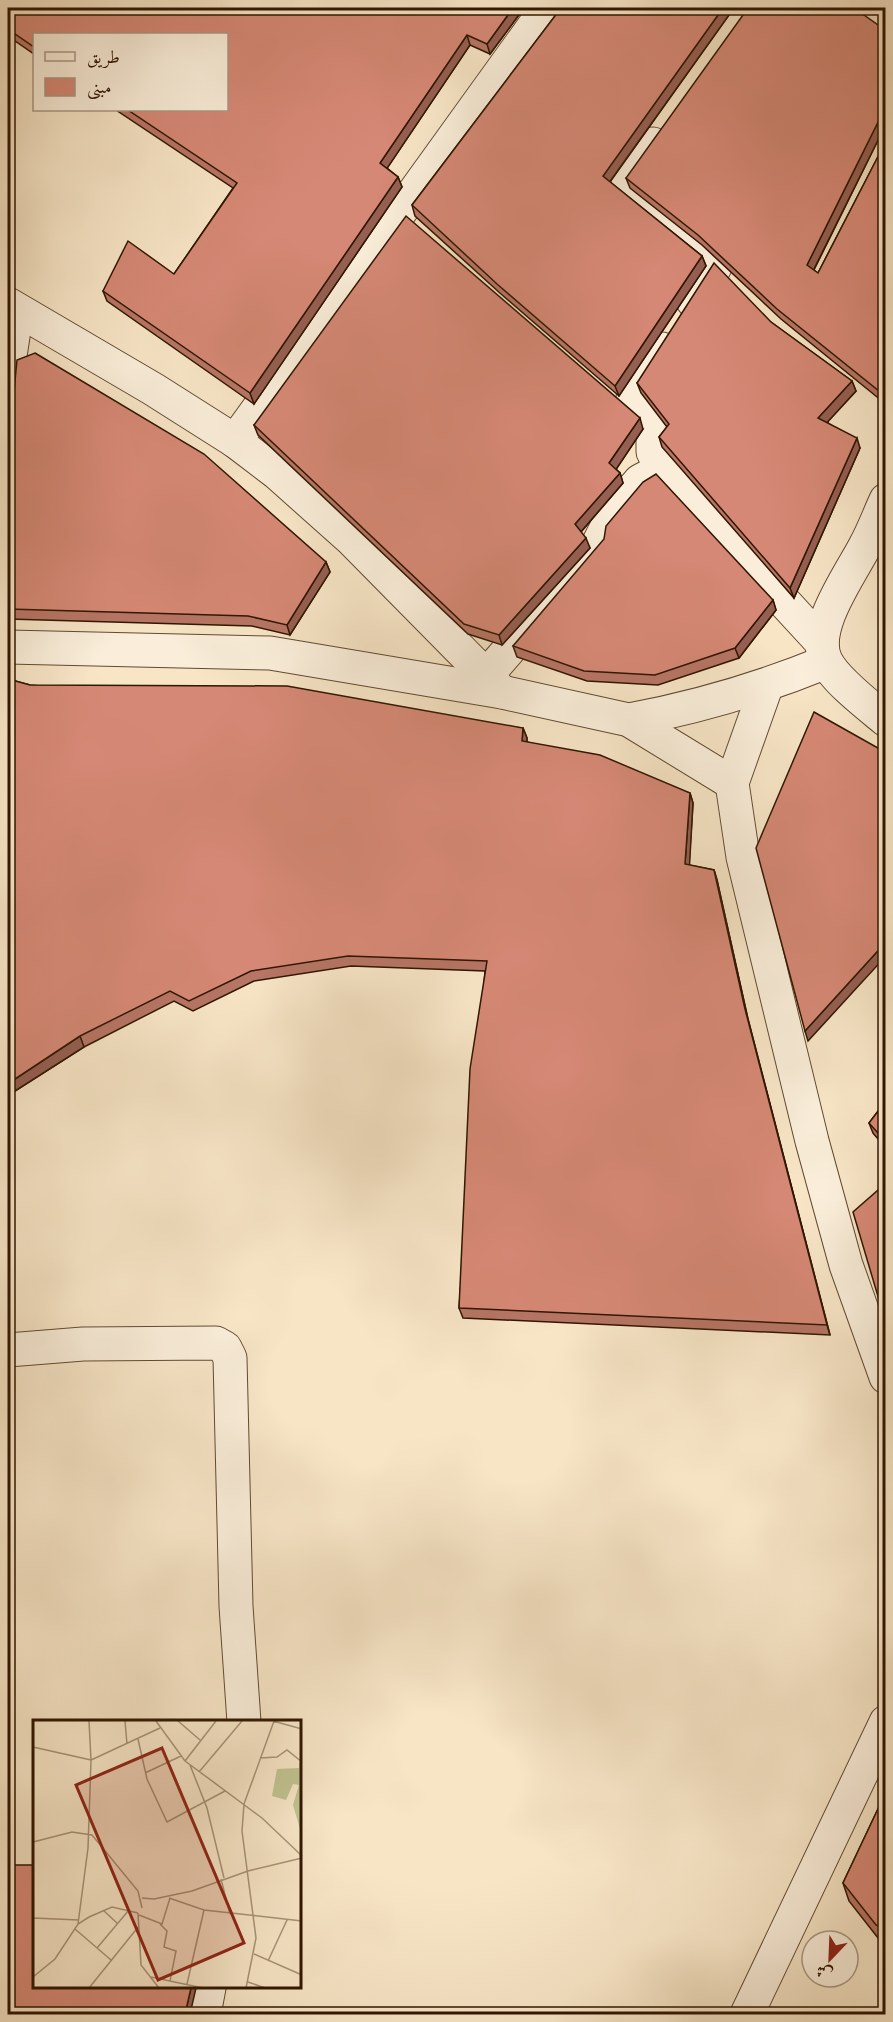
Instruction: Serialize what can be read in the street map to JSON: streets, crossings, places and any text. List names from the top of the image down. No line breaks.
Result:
{"legend":["طريق","مبنى"],"north":"bottom left"}
